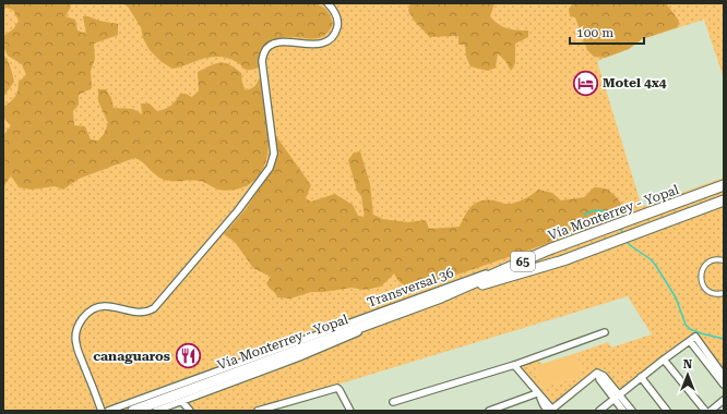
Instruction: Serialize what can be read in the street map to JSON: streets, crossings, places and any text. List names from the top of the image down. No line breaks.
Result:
{"streets":{"highway":["Vía Monterrey - Yopal","65"],"street":["Transversal 36"]},"crossings":[["Vía Monterrey - Yopal","Transversal 36"]],"places":{"hotel":["Motel 4x4"],"restaurant":["canaguaros"]},"scale_bar":"100 m","north":"top"}
